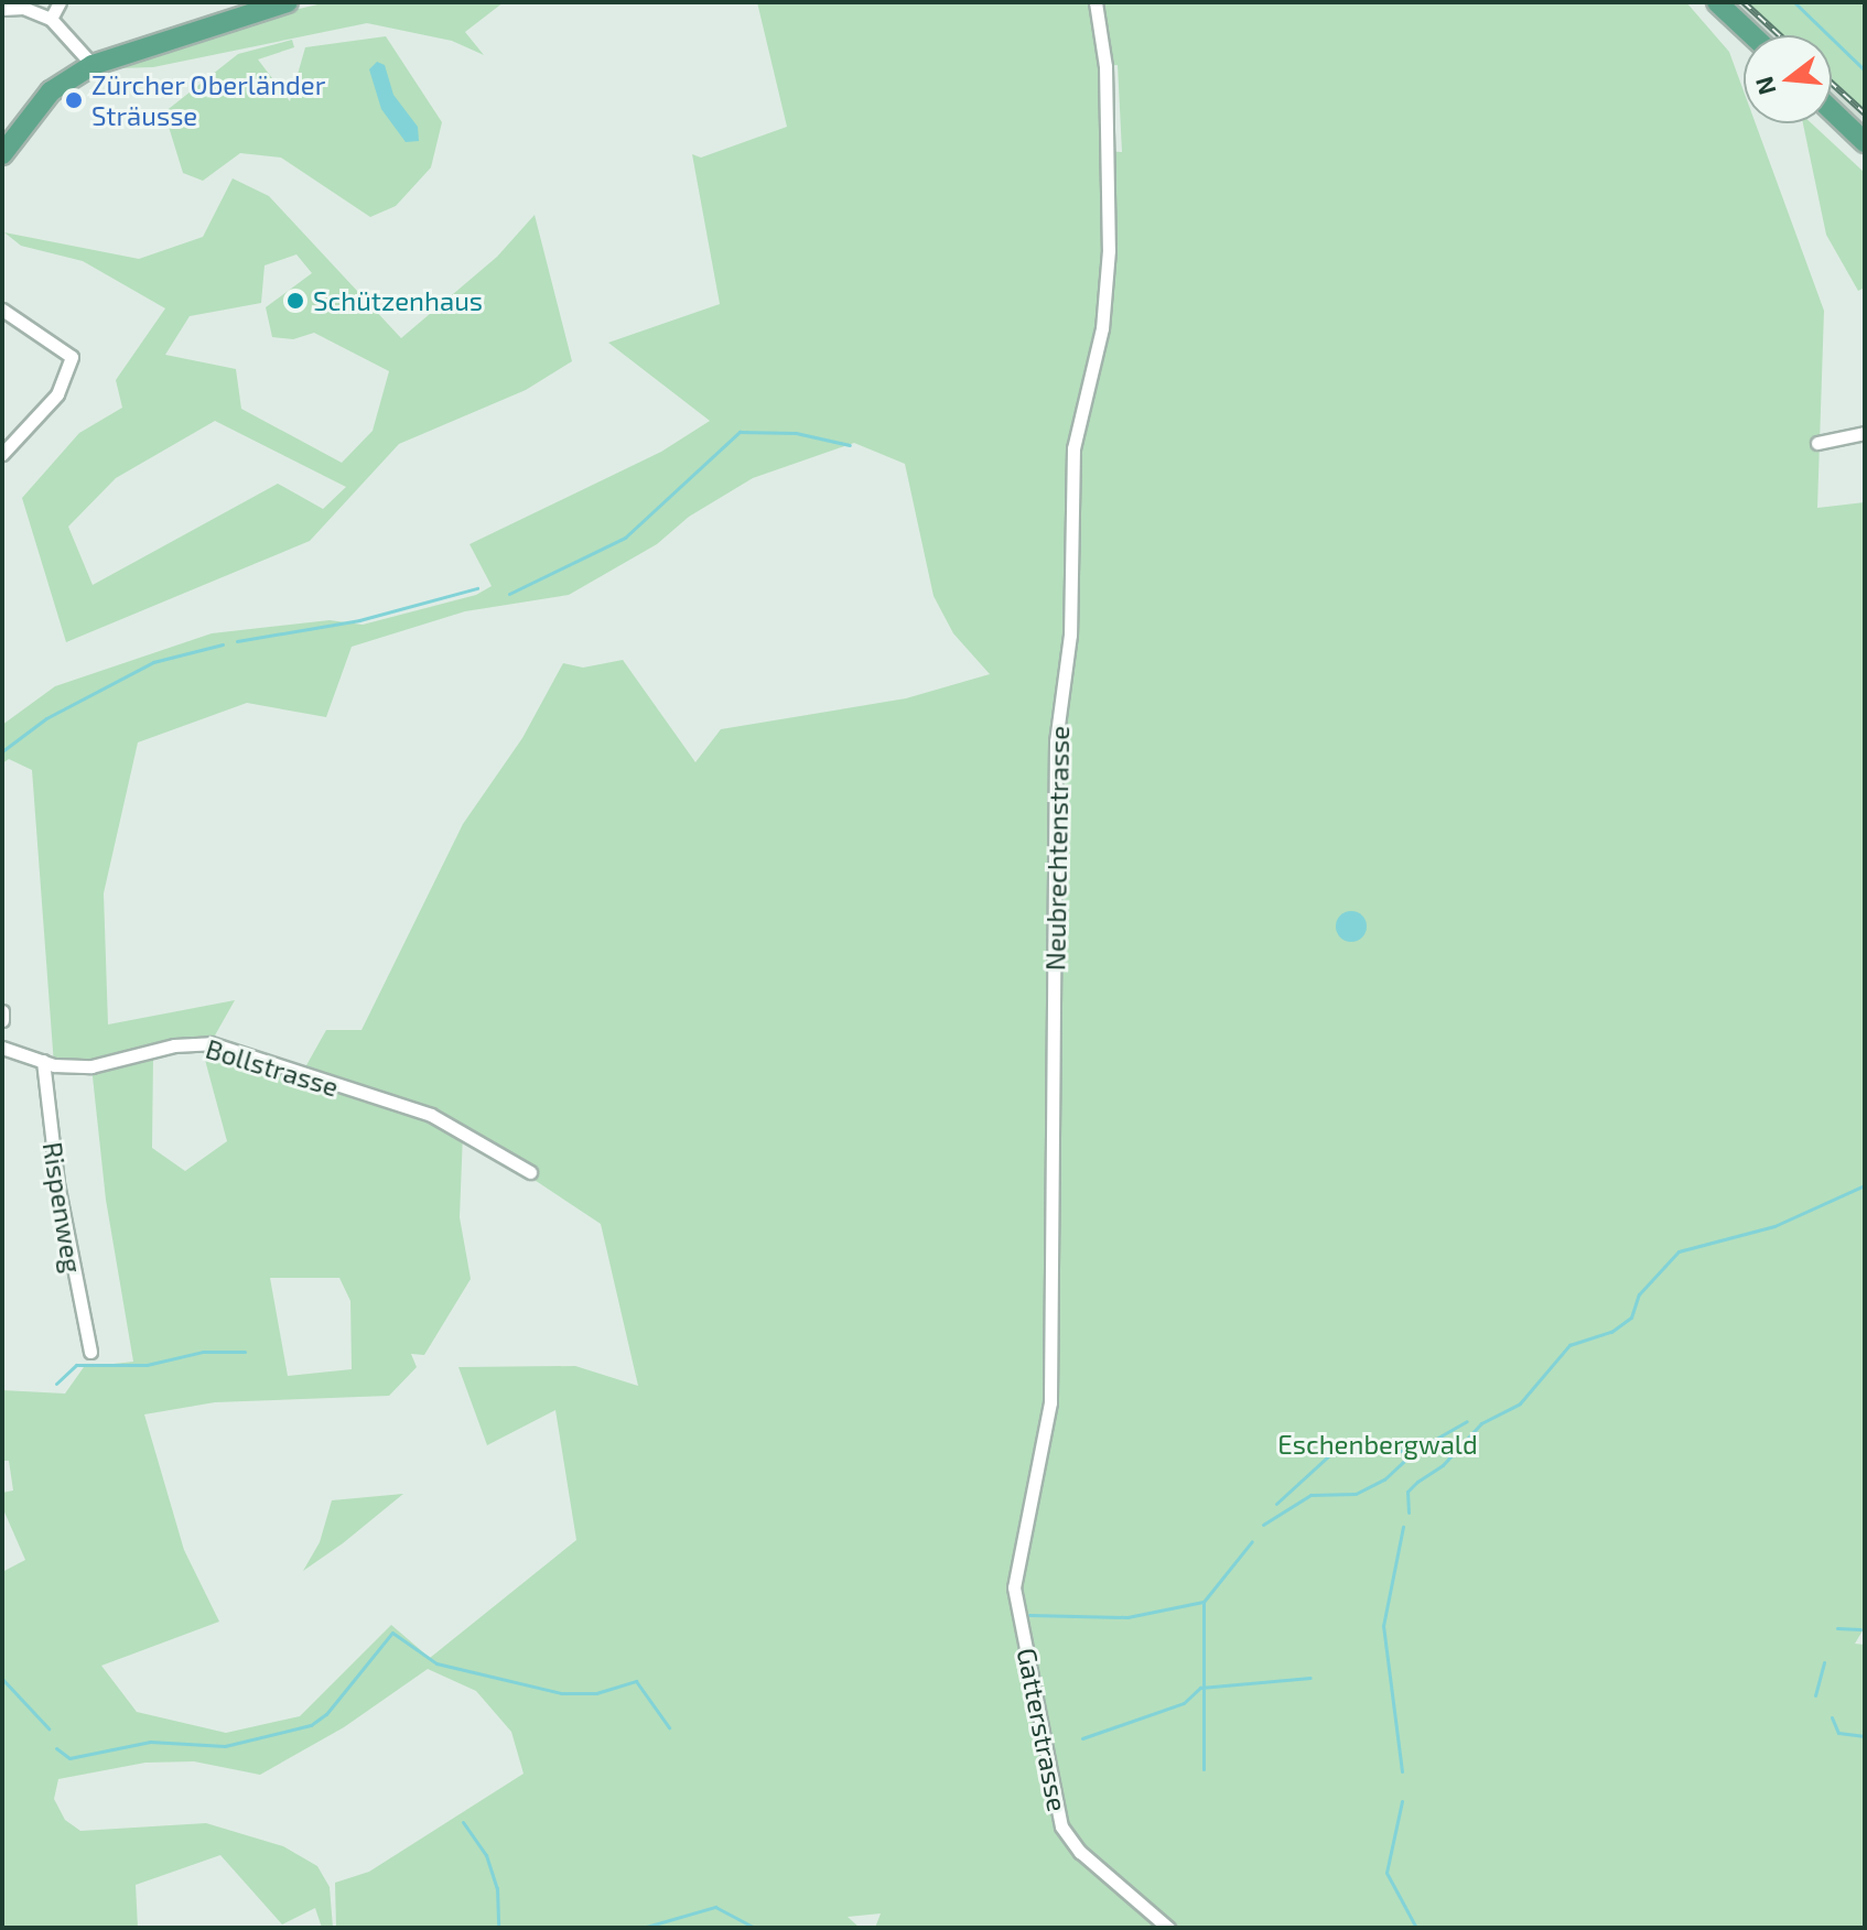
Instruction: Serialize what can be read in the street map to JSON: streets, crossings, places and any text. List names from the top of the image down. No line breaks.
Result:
{"streets":{"street":["Neubrechtenstrasse","Bollstrasse","Rispenweg","Gatterstrasse"]},"crossings":[["Neubrechtenstrasse","Gatterstrasse"],["Bollstrasse","Rispenweg"]],"parks":["Eschenbergwald"],"places":["Zürcher Oberländer Sträusse","Schützenhaus"],"north":"left"}
